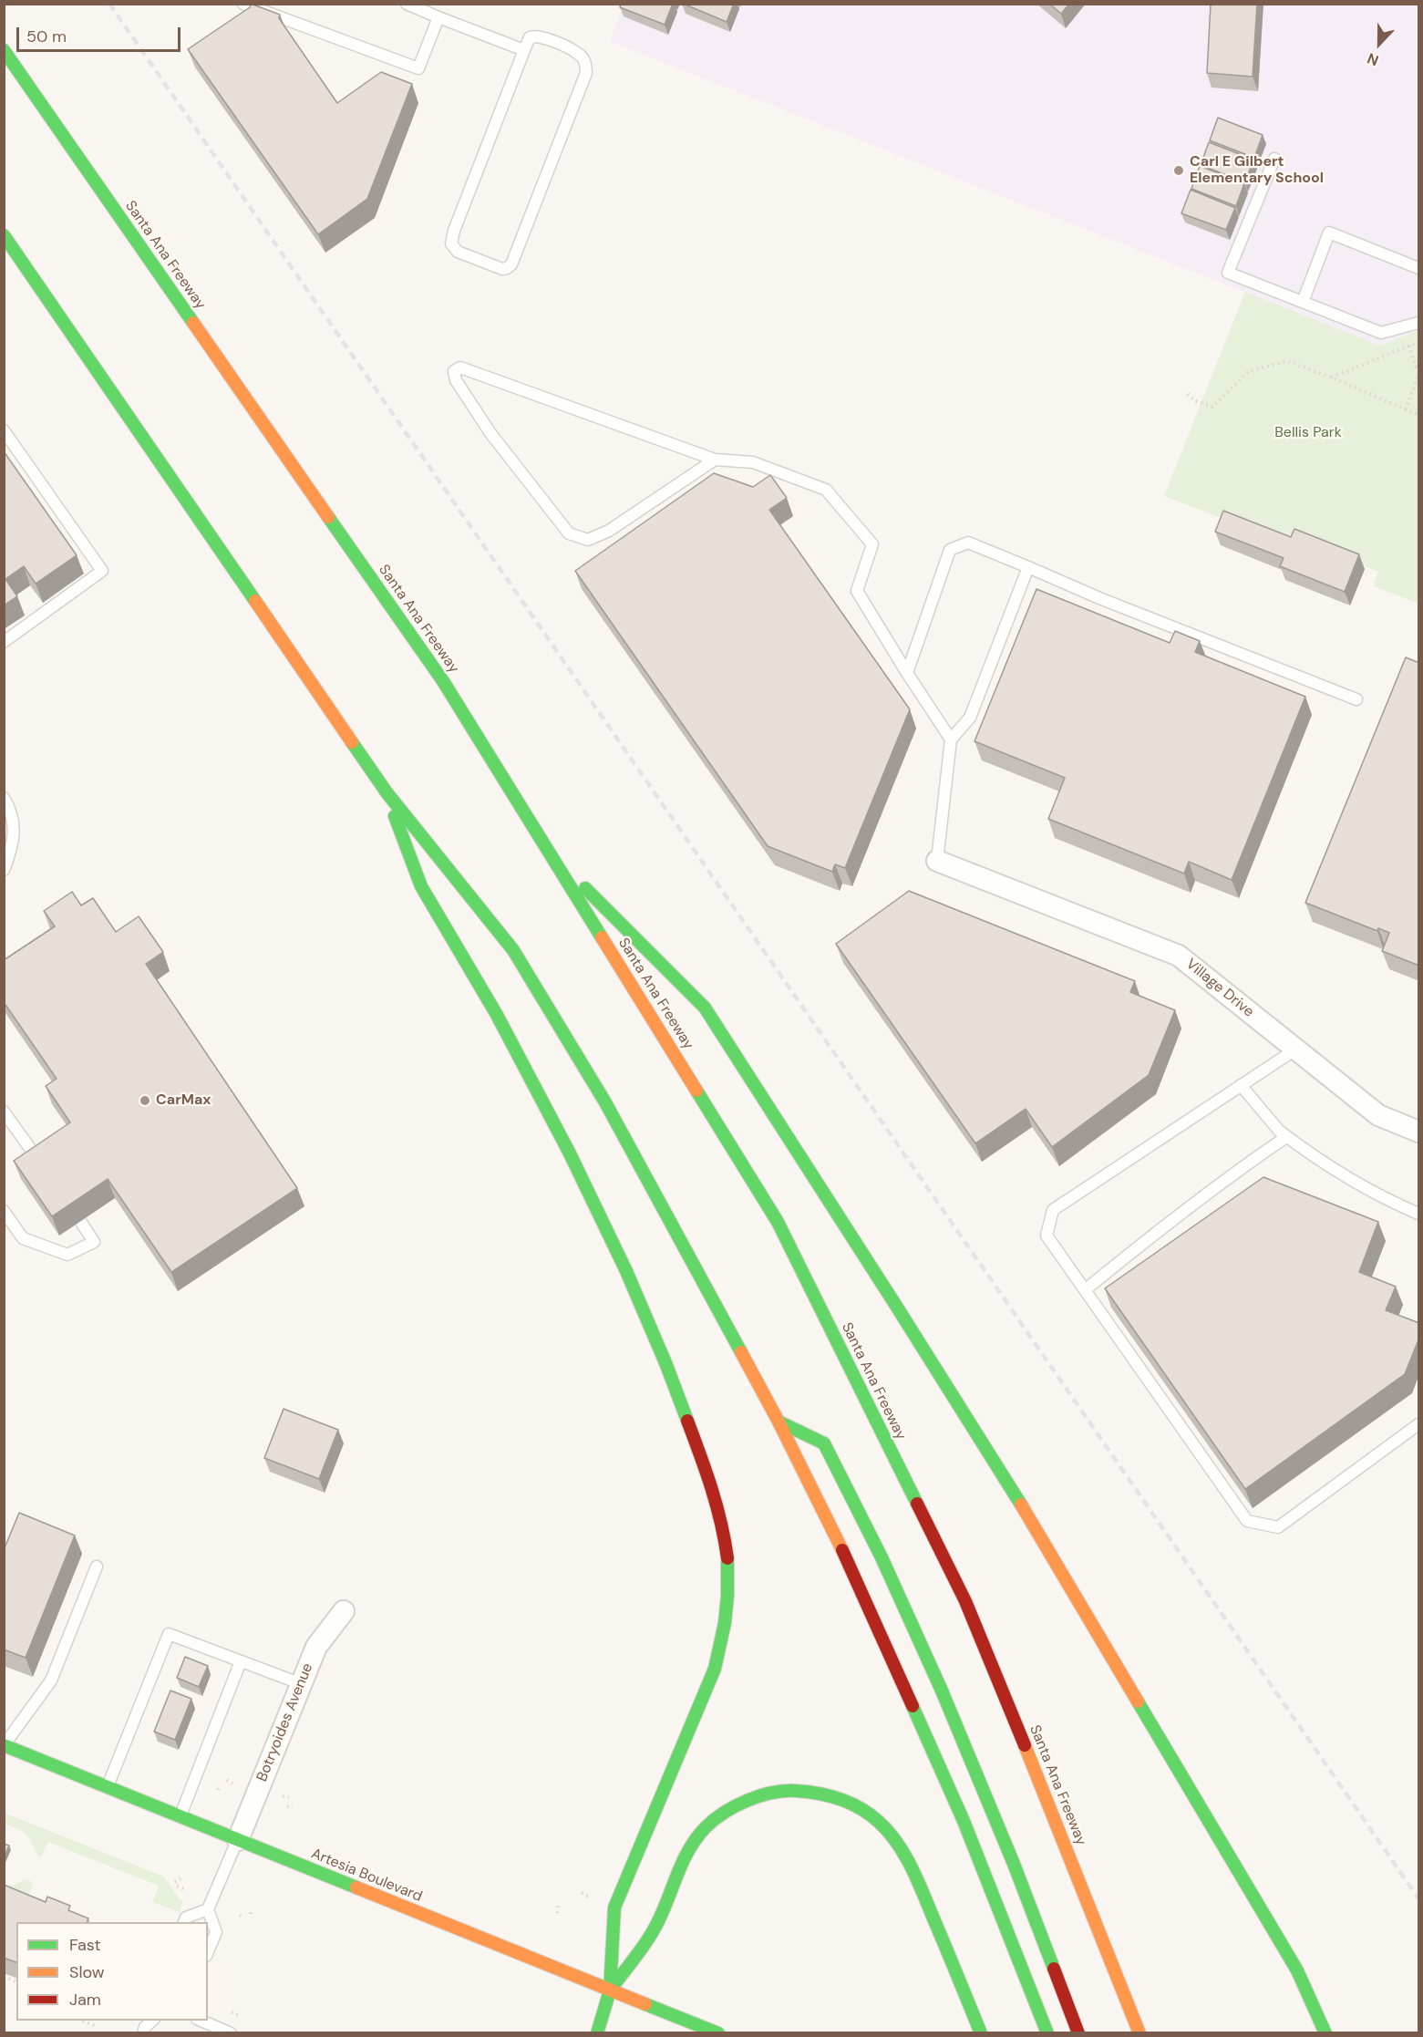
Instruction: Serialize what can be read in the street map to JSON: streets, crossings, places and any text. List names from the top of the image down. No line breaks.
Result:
{"streets":{"main road":["Santa Ana Freeway","Artesia Boulevard"],"street":["Village Drive","Botryoides Avenue"]},"crossings":[["Botryoides Avenue","Artesia Boulevard"]],"parks":["Bellis Park"],"places":["Carl E Gilbert Elementary School","CarMax"],"legend":["Fast","Slow","Jam"],"scale_bar":"50 m","north":"bottom"}
